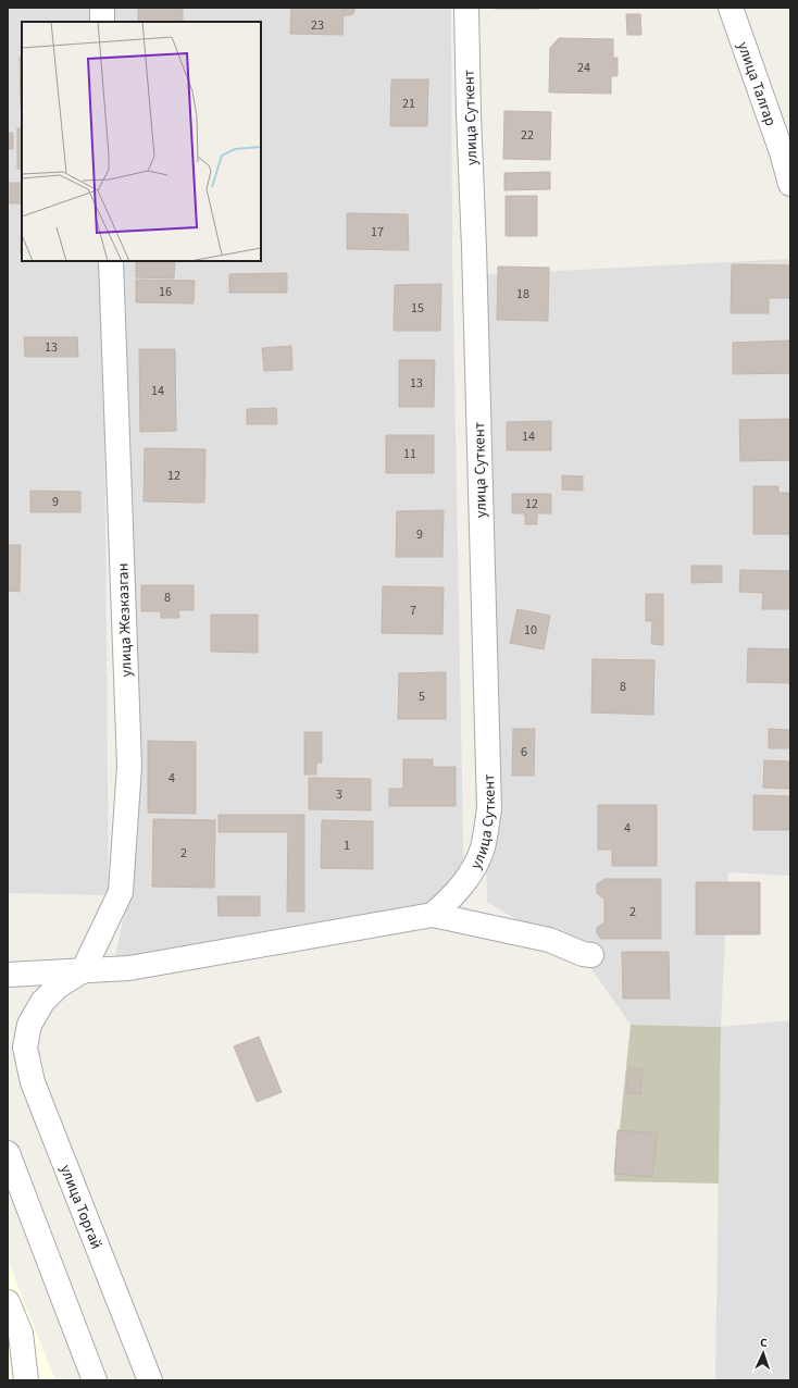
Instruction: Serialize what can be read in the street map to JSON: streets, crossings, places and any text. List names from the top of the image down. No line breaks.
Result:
{"streets":{"street":["улица Талгар","улица Суткент","улица Жезказган","улица Торгай"]},"house_numbers":["23","24","21","22","17","16","18","15","13","13","14","14","11","12","9","12","9","8","7","10","8","5","6","4","3","4","1","2","2"],"north":"top"}
